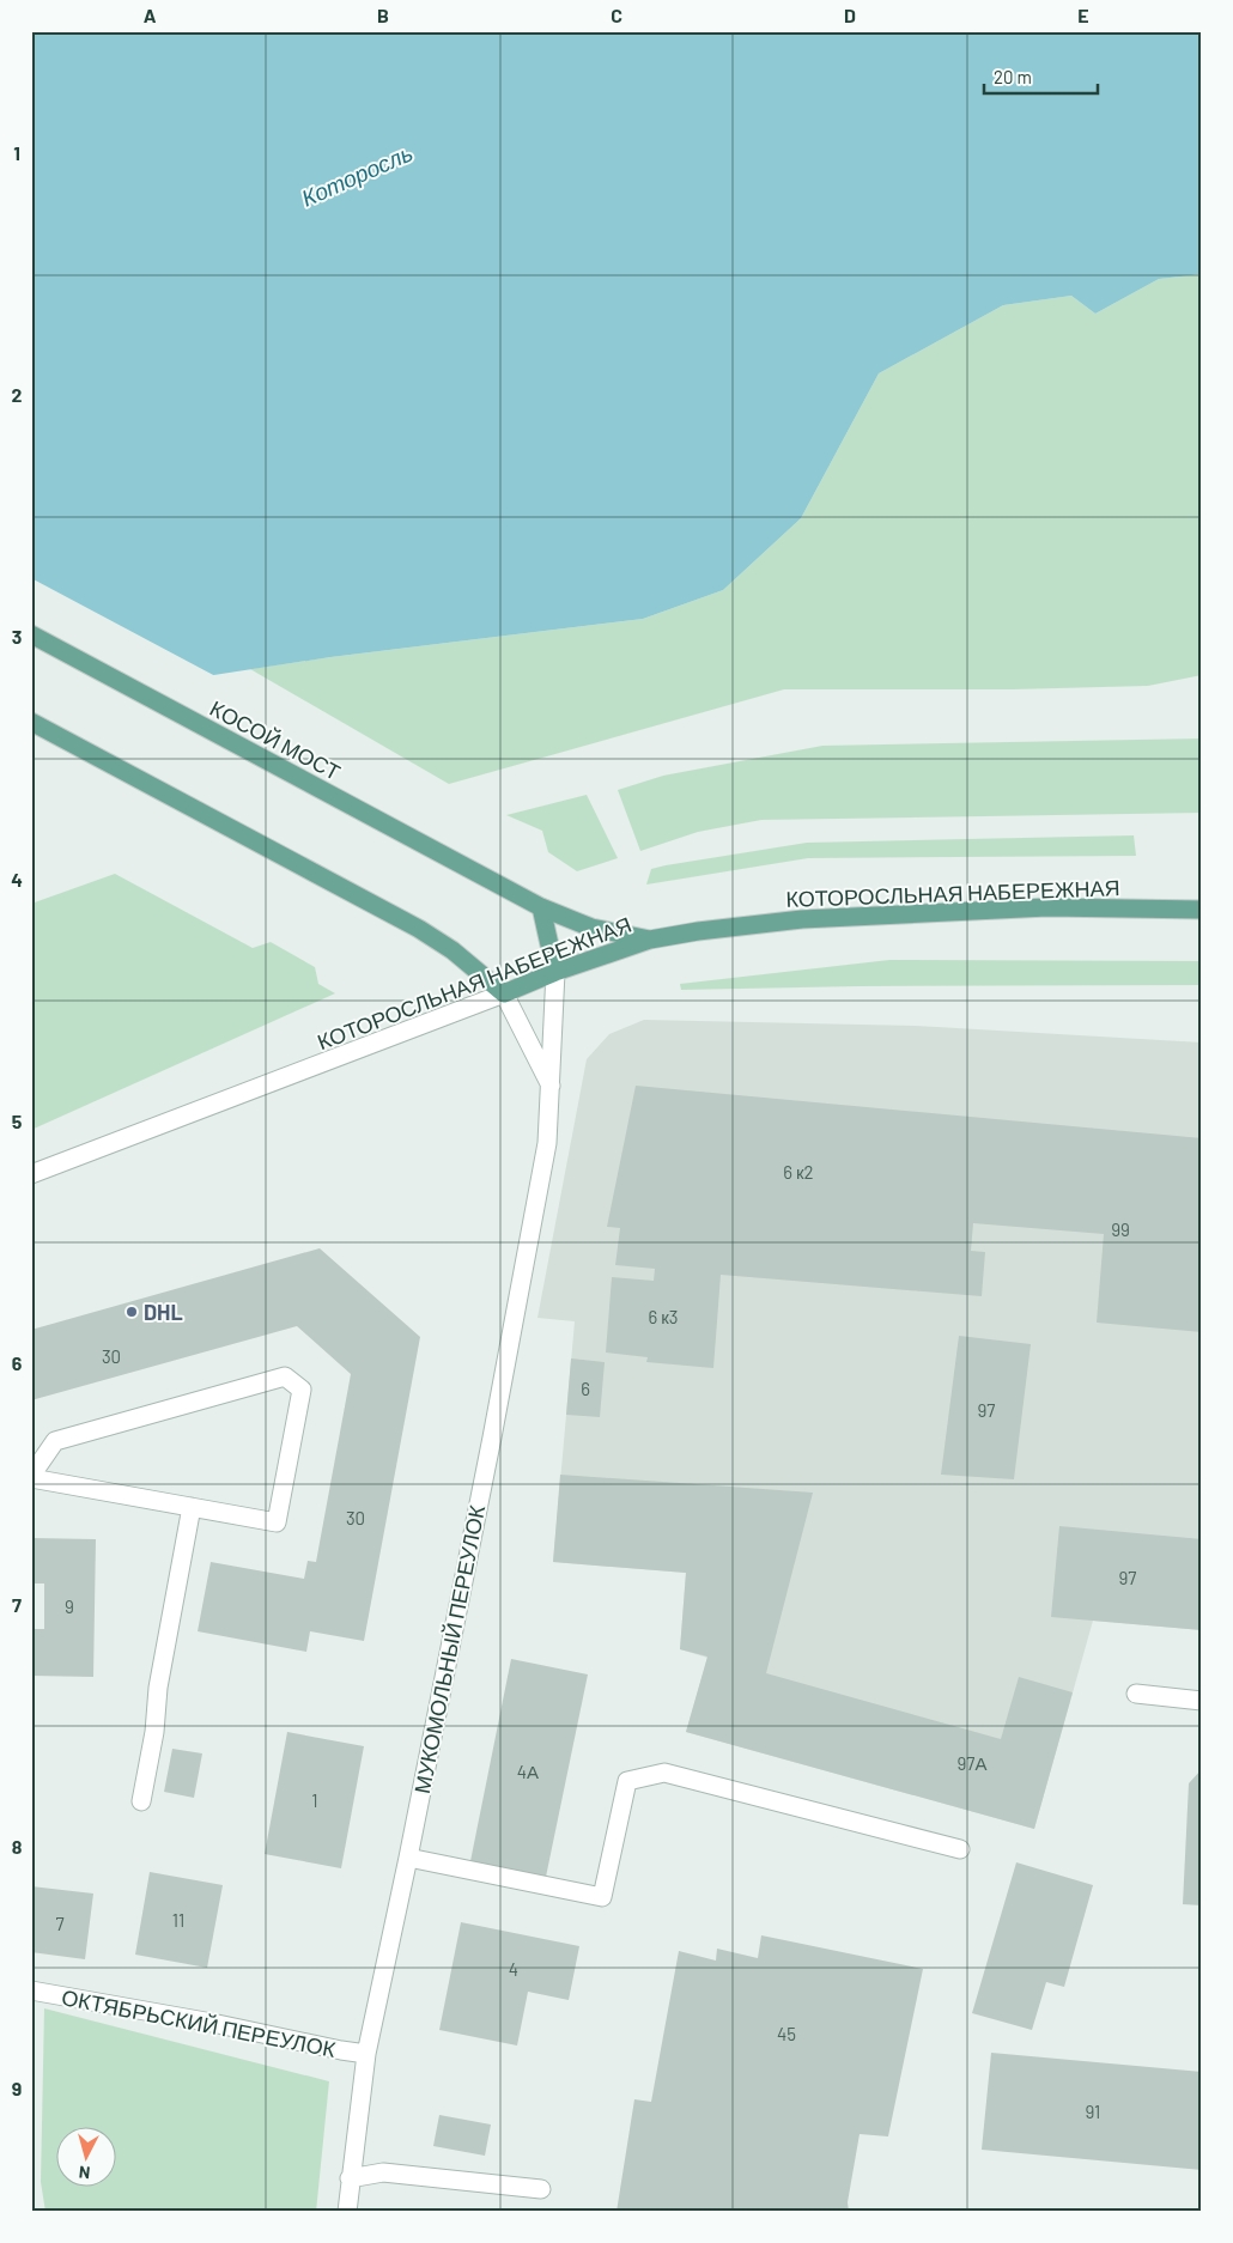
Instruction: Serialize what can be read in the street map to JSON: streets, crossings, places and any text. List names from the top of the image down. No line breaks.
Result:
{"streets":{"main road":["КОСОЙ МОСТ","КОТОРОСЛЬНАЯ НАБЕРЕЖНАЯ"],"street":["МУКОМОЛЬНЫЙ ПЕРЕУЛОК","ОКТЯБРЬСКИЙ ПЕРЕУЛОК"]},"crossings":[["КОСОЙ МОСТ","КОТОРОСЛЬНАЯ НАБЕРЕЖНАЯ"],["КОТОРОСЛЬНАЯ НАБЕРЕЖНАЯ","МУКОМОЛЬНЫЙ ПЕРЕУЛОК"],["МУКОМОЛЬНЫЙ ПЕРЕУЛОК","ОКТЯБРЬСКИЙ ПЕРЕУЛОК"]],"water":["Которосль"],"places":["DHL"],"house_numbers":["6 к2","99","6 к3","30","6","97","30","97","9","97А","4А","1","11","7","4","45","91"],"scale_bar":"20 m","north":"bottom","grid":{"columns":["A","B","C","D","E"],"rows":["1","2","3","4","5","6","7","8","9"]}}
